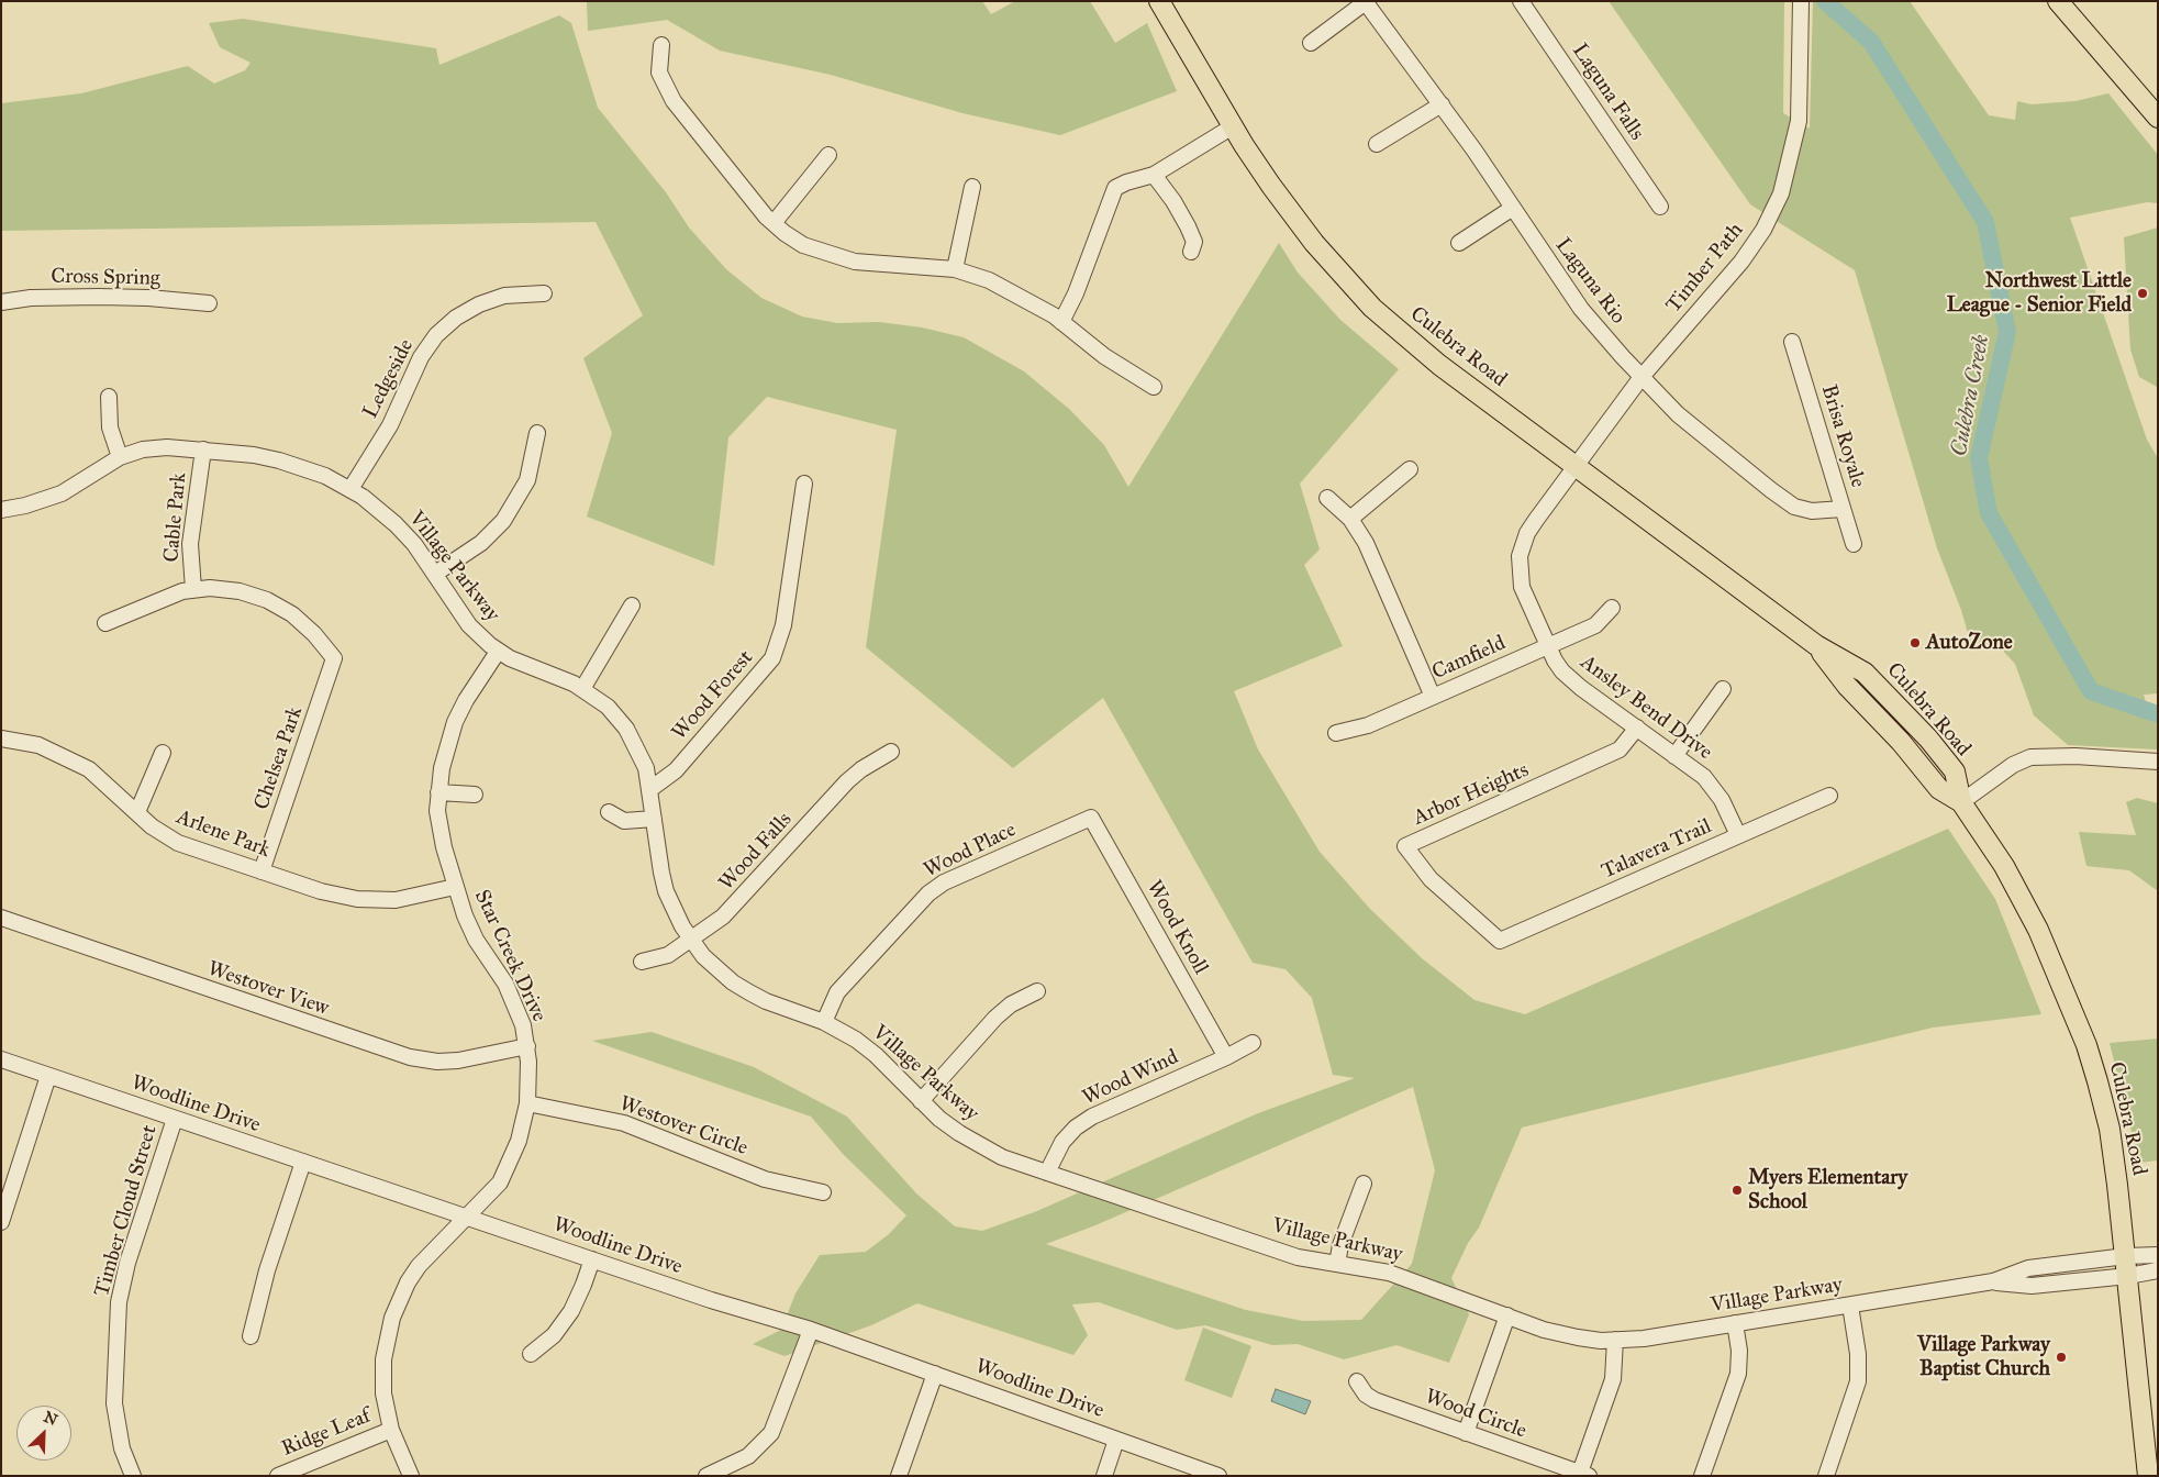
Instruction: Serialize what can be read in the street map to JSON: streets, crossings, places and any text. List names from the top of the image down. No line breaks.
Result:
{"streets":{"main road":["Culebra Road"],"street":["Laguna Falls","Timber Path","Cross Spring","Laguna Rio","Ledgeside","Brisa Royale","Cable Park","Village Parkway","Camfield","Wood Forest","Ansley Bend Drive","Chelsea Park","Arbor Heights","Arlene Park","Talavera Trail","Wood Place","Wood Falls","Wood Knoll","Star Creek Drive","Westover View","Wood Wind","Woodline Drive","Westover Circle","Timber Cloud Street","Wood Circle","Ridge Leaf"]},"crossings":[["Timber Path","Laguna Rio"],["Timber Path","Culebra Road"],["Timber Path","Ansley Bend Drive"],["Laguna Rio","Brisa Royale"],["Culebra Road","Village Parkway"],["Culebra Road","Ansley Bend Drive"],["Ledgeside","Village Parkway"],["Cable Park","Village Parkway"],["Cable Park","Chelsea Park"],["Village Parkway","Wood Forest"],["Village Parkway","Wood Place"],["Village Parkway","Wood Falls"],["Village Parkway","Star Creek Drive"],["Village Parkway","Wood Wind"],["Camfield","Ansley Bend Drive"],["Ansley Bend Drive","Arbor Heights"],["Ansley Bend Drive","Talavera Trail"],["Chelsea Park","Arlene Park"],["Arbor Heights","Talavera Trail"],["Arlene Park","Star Creek Drive"],["Wood Place","Wood Knoll"],["Wood Knoll","Wood Wind"],["Star Creek Drive","Westover View"],["Star Creek Drive","Woodline Drive"],["Star Creek Drive","Westover Circle"],["Star Creek Drive","Ridge Leaf"],["Woodline Drive","Timber Cloud Street"]],"water":["Culebra Creek"],"places":["Northwest Little League - Senior Field","AutoZone","Myers Elementary School","Village Parkway Baptist Church"],"north":"top right"}
